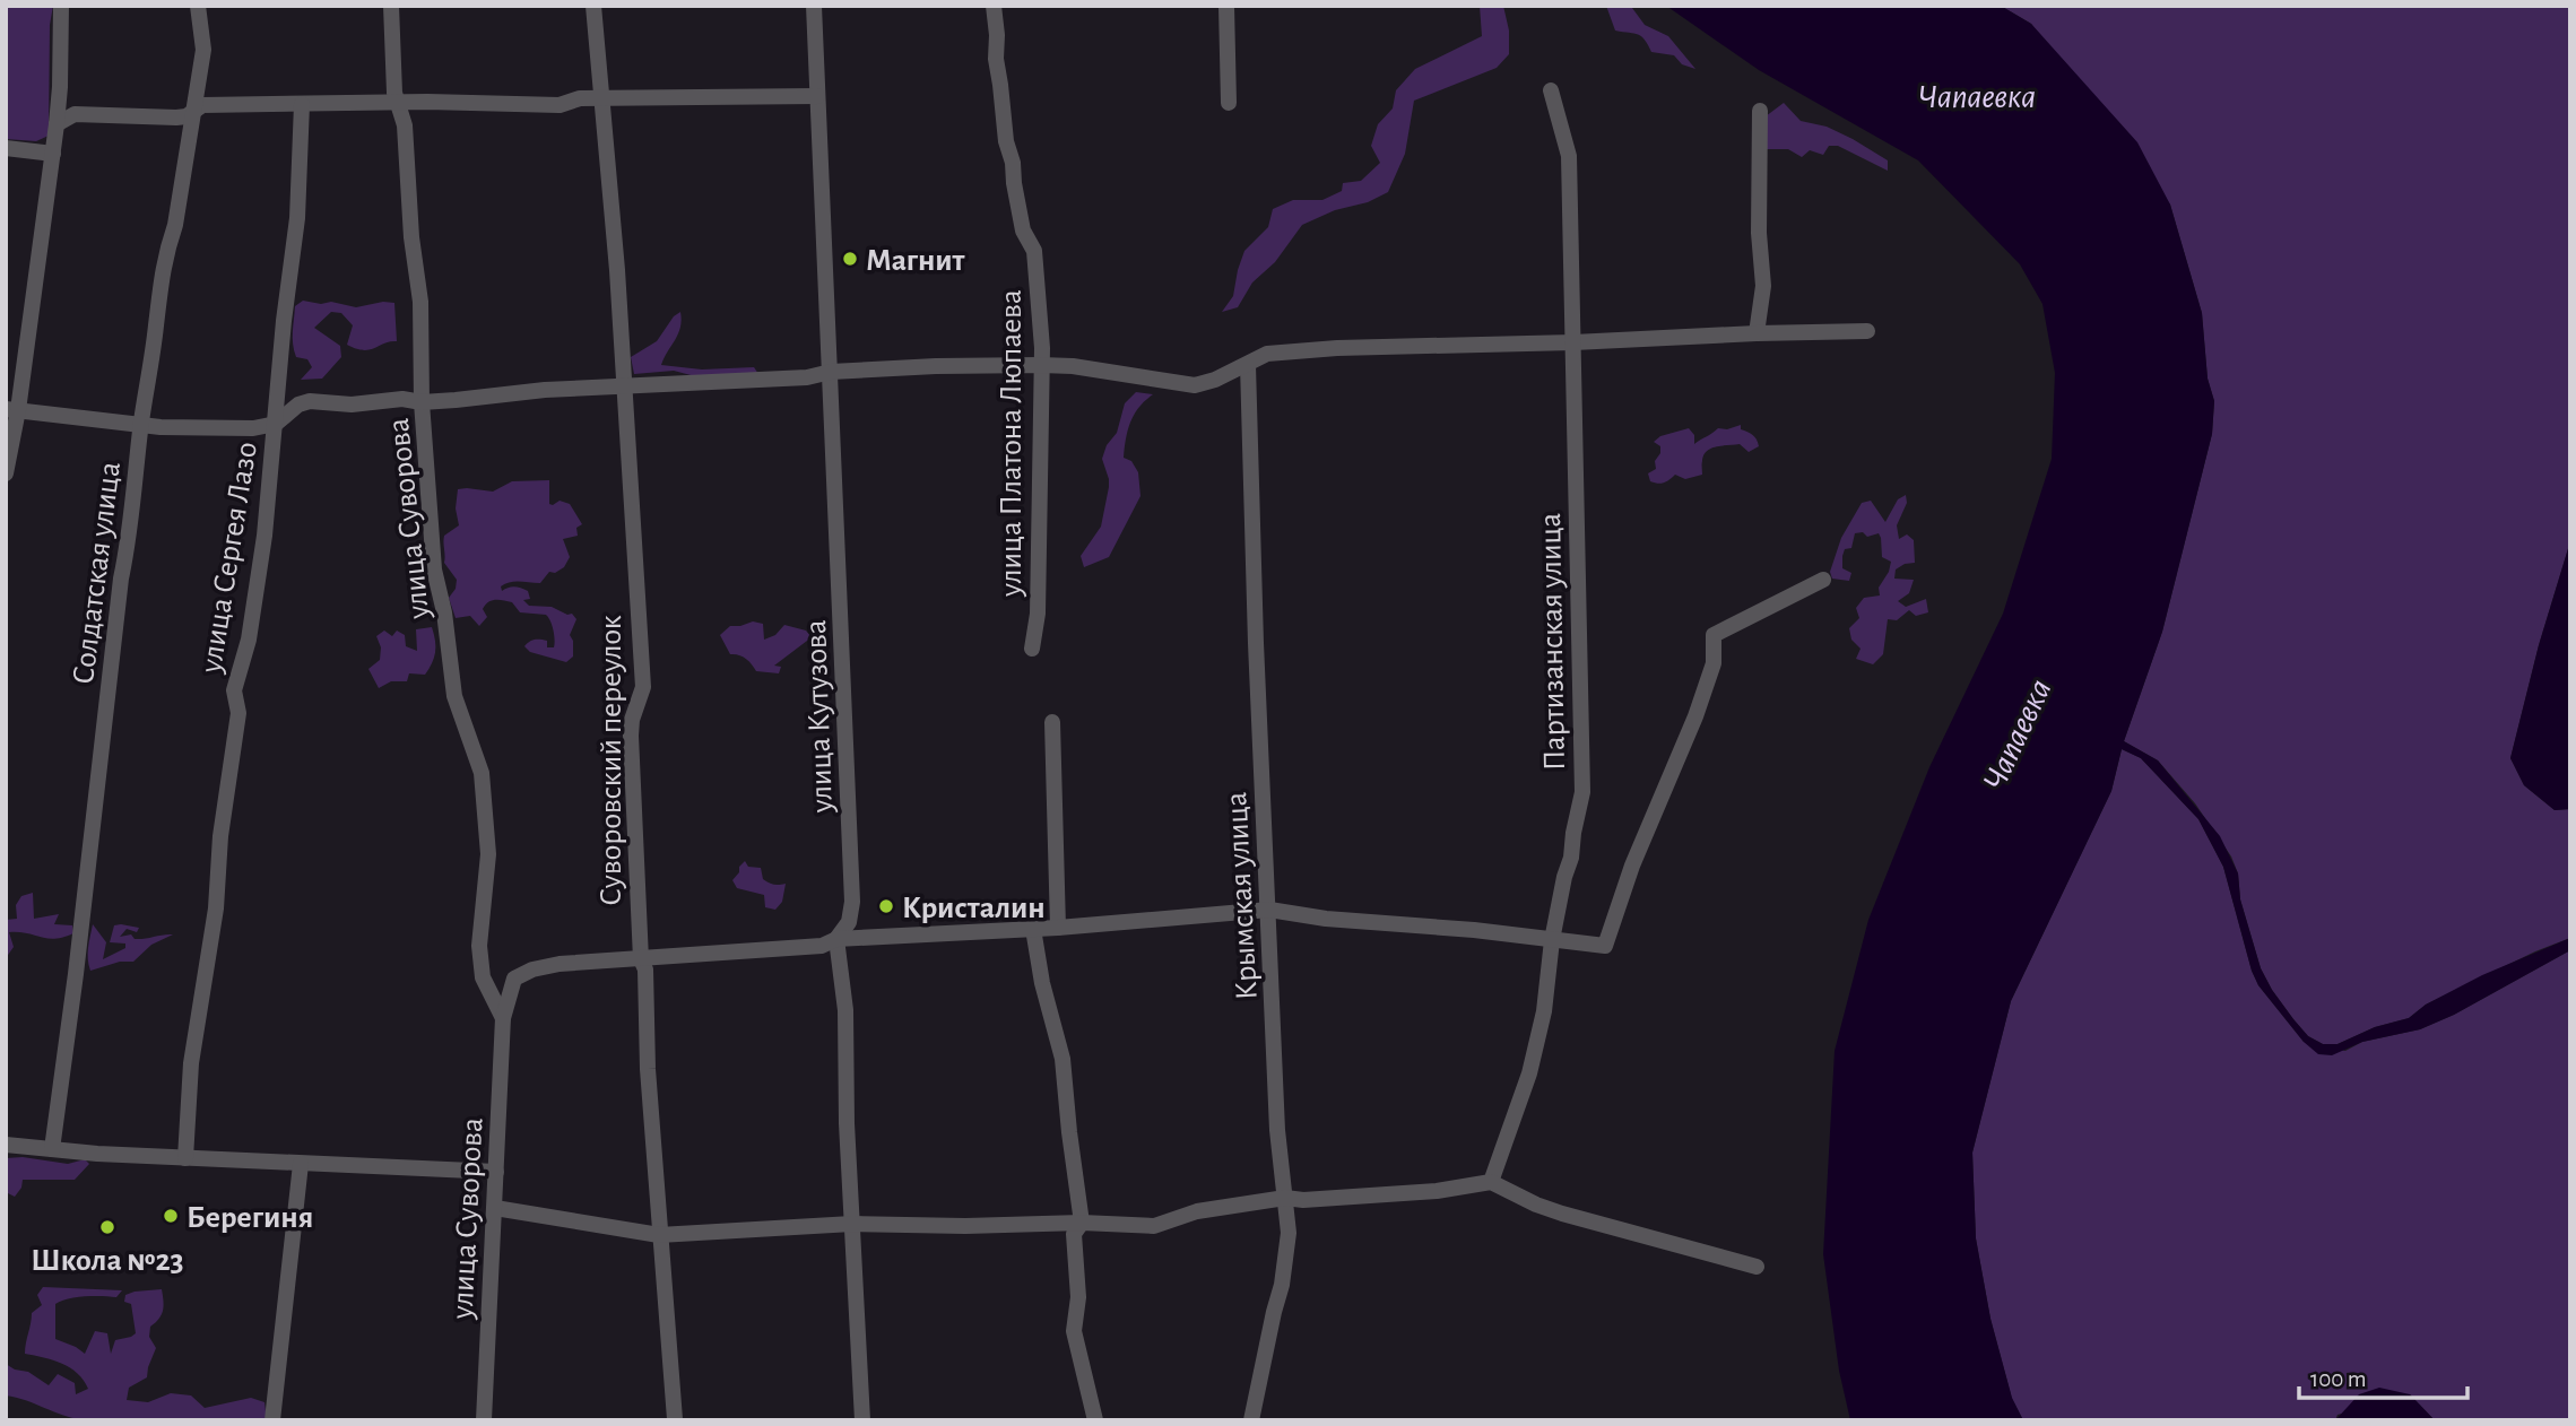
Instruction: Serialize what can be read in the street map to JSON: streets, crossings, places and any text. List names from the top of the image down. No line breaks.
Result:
{"streets":{"street":["улица Платона Люпаева","улица Суворова","улица Сергея Лазо","Солдатская улица","Партизанская улица","улица Кутузова","Суворовский переулок","Крымская улица"]},"crossings":[["улица Суворова","Суворовский переулок"]],"water":["Чапаевка"],"places":["Магнит","Кристалин","Берегиня","Школа №23"],"scale_bar":"100 m"}
